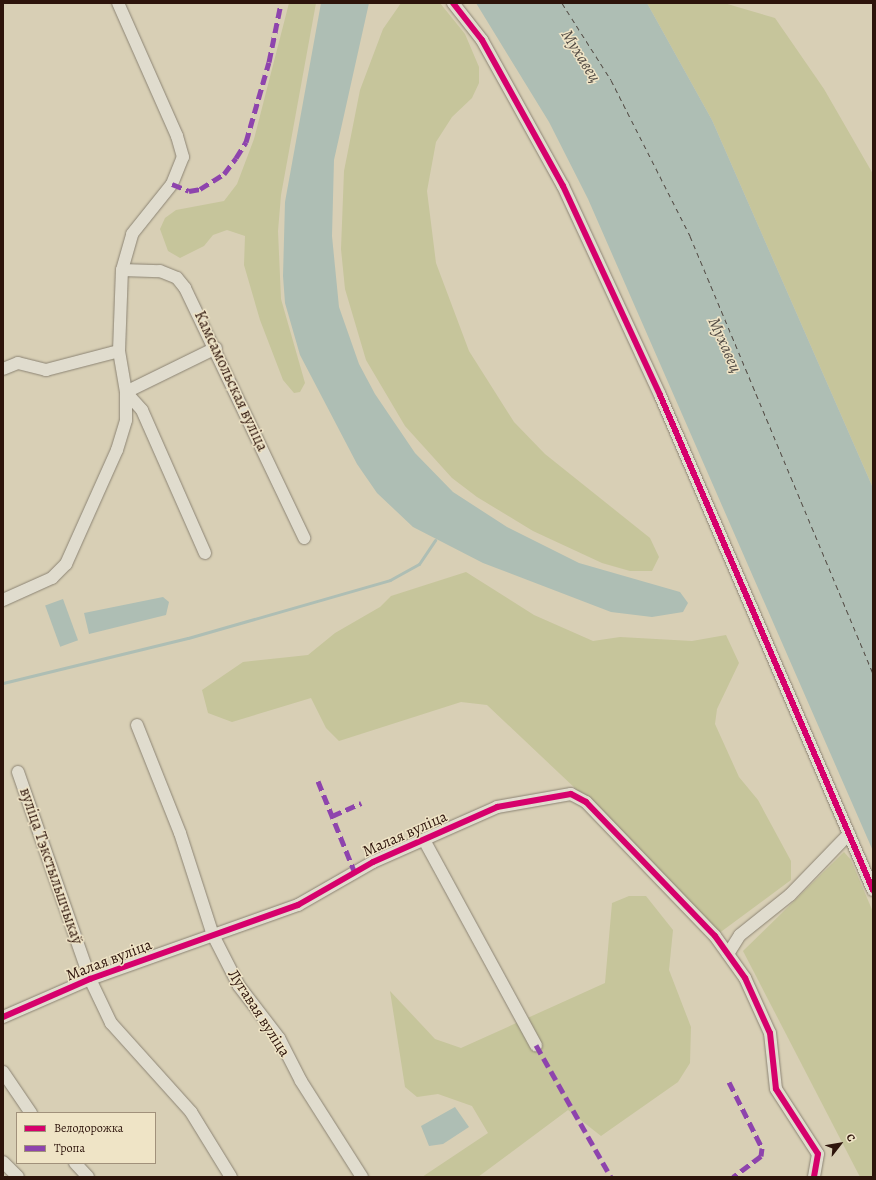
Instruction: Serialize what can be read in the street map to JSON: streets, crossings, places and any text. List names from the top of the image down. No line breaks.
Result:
{"streets":{"street":["Камсамольская вуліца","Малая вуліца","вуліца Тэкстыльшчыкаў","Лугавая вуліца"]},"crossings":[["Малая вуліца","вуліца Тэкстыльшчыкаў"],["Малая вуліца","Лугавая вуліца"]],"water":["Мухавец"],"legend":["Велодорожка","Тропа"],"north":"top right"}
